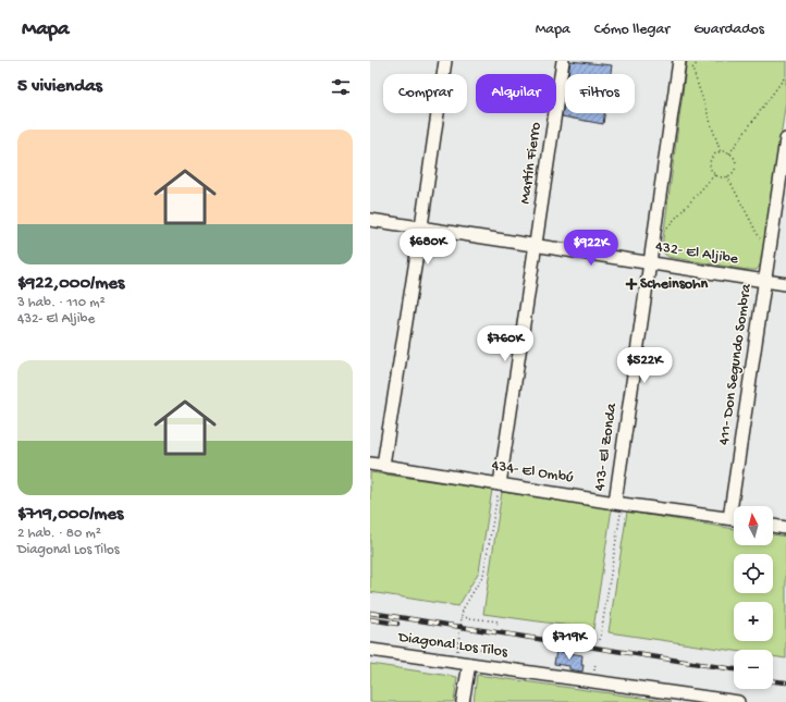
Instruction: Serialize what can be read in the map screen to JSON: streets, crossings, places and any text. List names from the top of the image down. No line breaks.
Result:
{"streets":{"street":["Martín Fierro","432- El Aljibe","411- Don Segundo Sombra","413- El Zonda","434- El Ombú","Diagonal Los Tilos"]},"crossings":[["Martín Fierro","432- El Aljibe"],["Martín Fierro","434- El Ombú"],["432- El Aljibe","411- Don Segundo Sombra"],["432- El Aljibe","413- El Zonda"],["413- El Zonda","434- El Ombú"]],"places":{"health":["Scheinsohn"]},"north":"top","page":{"header":"Mapa","nav":["Mapa","Cómo llegar","Guardados"],"heading":"5 viviendas","chip":["Comprar","Alquilar","Filtros"],"list":[{"name":"$922,000/mes","note":"3 hab. · 110 m² · 432- El Aljibe"},{"name":"$719,000/mes","note":"2 hab. · 80 m² · Diagonal Los Tilos"}],"price":["$680K","$922K","$760K","$522K","$719K"],"map_buttons":["+","−"]}}
